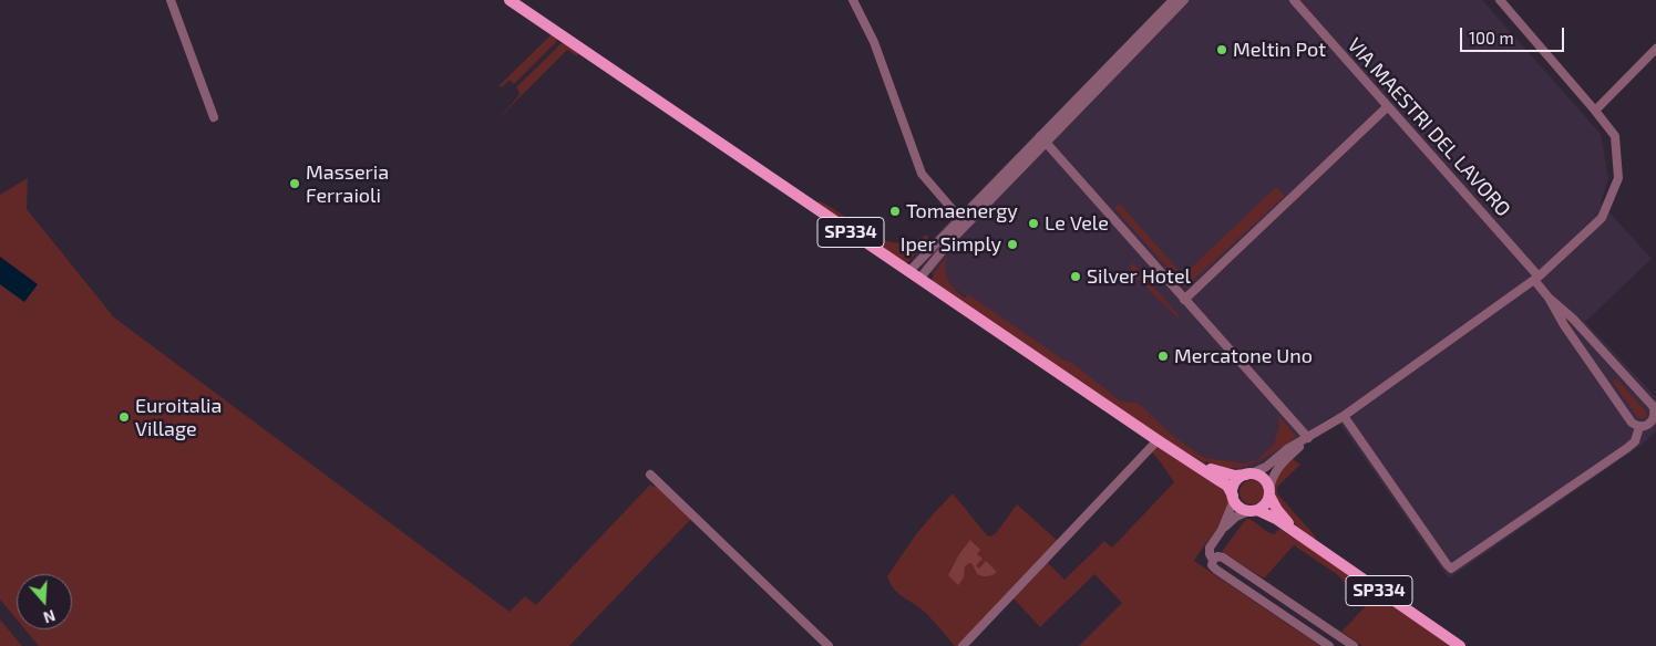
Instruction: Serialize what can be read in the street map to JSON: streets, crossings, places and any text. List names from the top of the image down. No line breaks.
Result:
{"streets":{"main road":["SP334"],"street":["VIA MAESTRI DEL LAVORO"]},"places":["Meltin Pot","Masseria Ferraioli","Tomaenergy","Le Vele","Iper Simply","Silver Hotel","Mercatone Uno","Euroitalia Village"],"scale_bar":"100 m","north":"bottom"}
